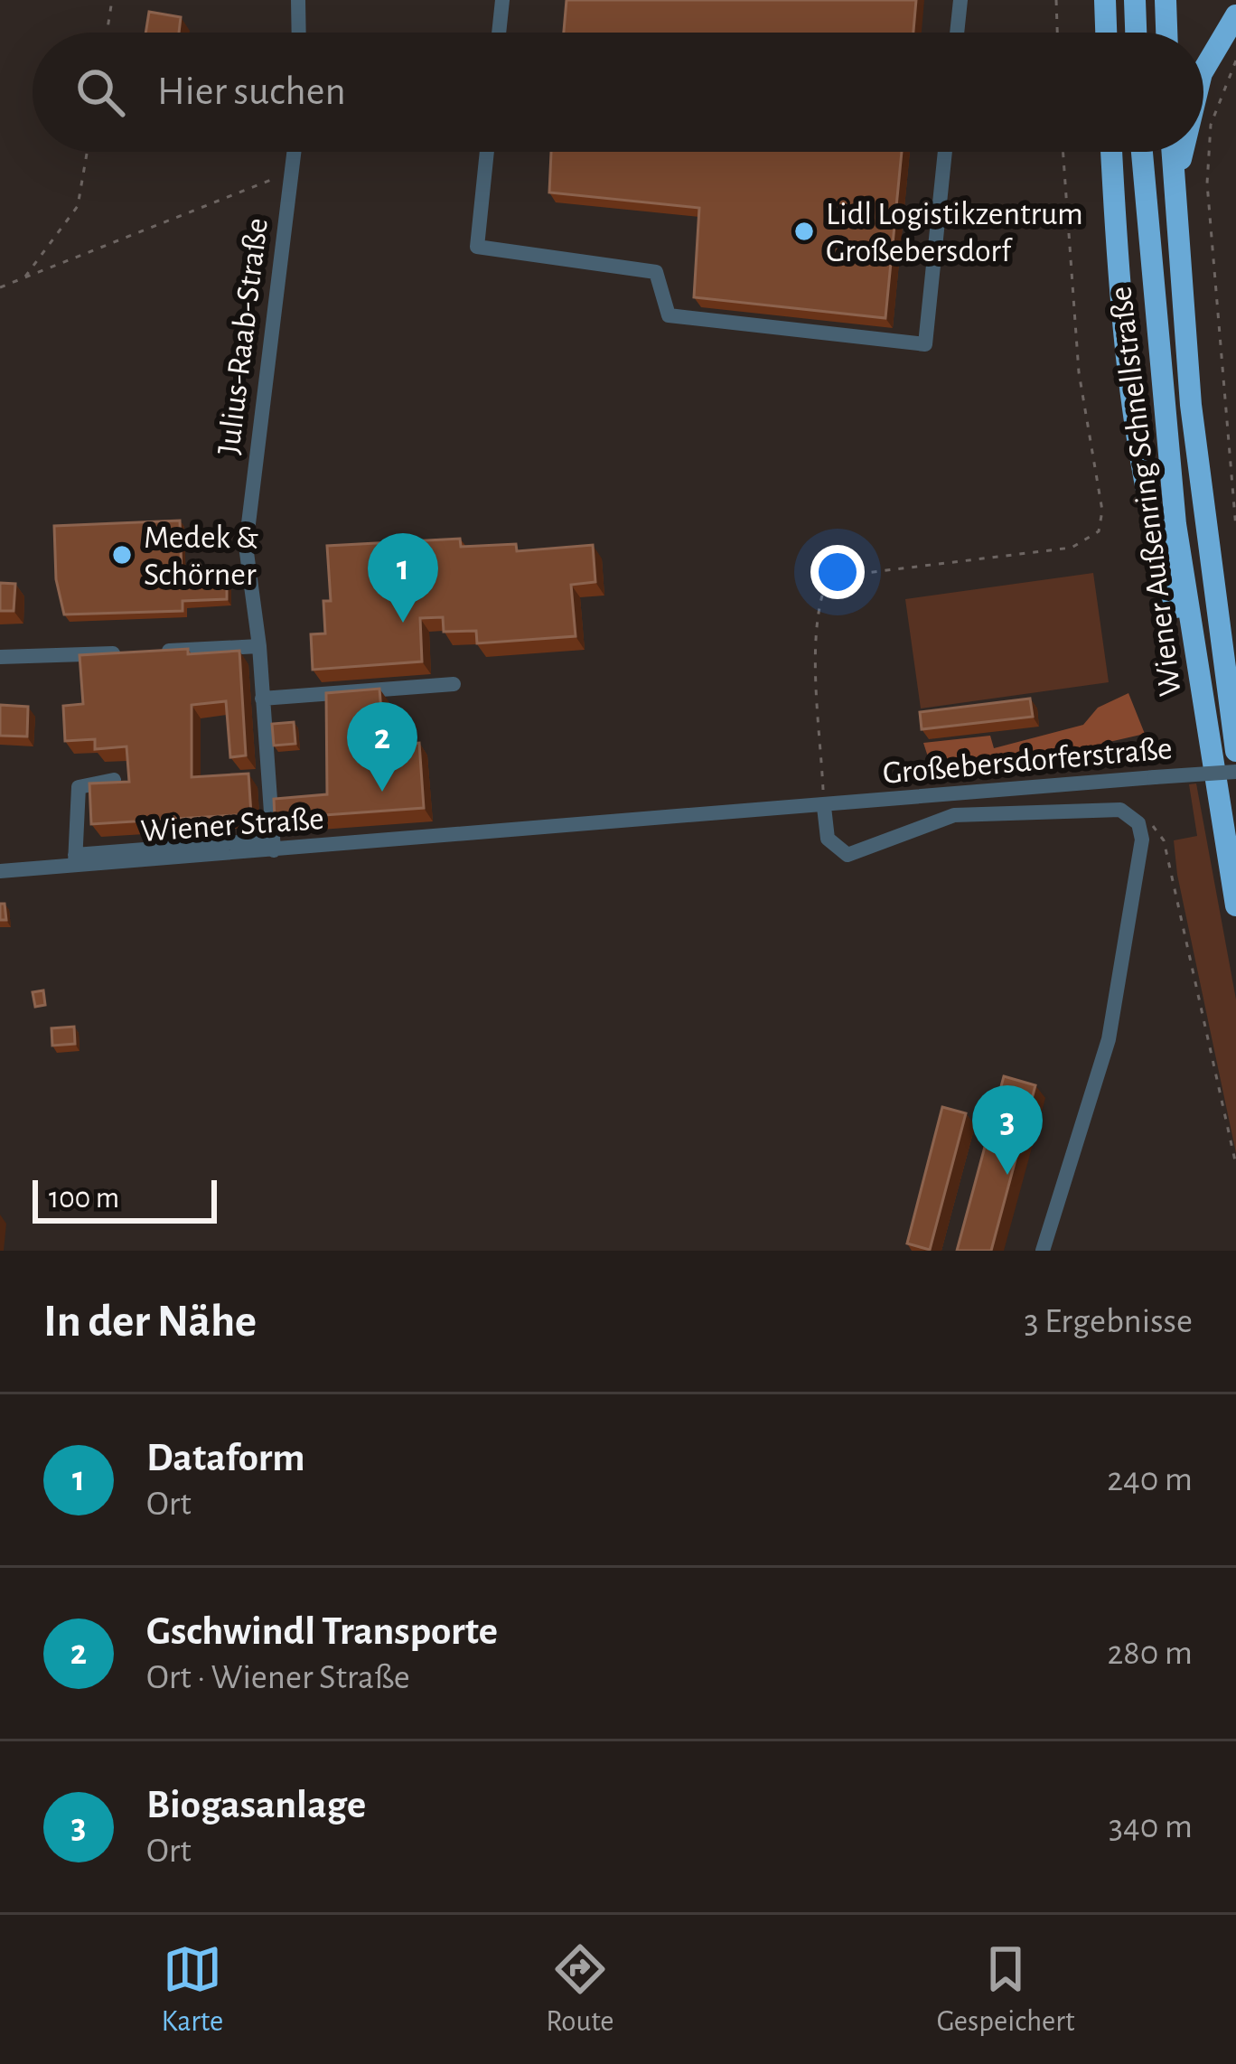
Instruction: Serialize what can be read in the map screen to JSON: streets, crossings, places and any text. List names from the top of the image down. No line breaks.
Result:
{"streets":{"highway":["Wiener Außenring Schnellstraße"],"street":["Julius-Raab-Straße","Großebersdorferstraße","Wiener Straße"]},"crossings":[["Julius-Raab-Straße","Wiener Straße"],["Großebersdorferstraße","Wiener Straße"]],"places":["Lidl Logistikzentrum Großebersdorf","Medek & Schörner"],"scale_bar":"100 m","page":{"search":"Hier suchen","pins":["1","2","3"],"scale":"100 m","heading":["In der Nähe","3 Ergebnisse"],"list":[{"mark":"1","name":"Dataform","note":"Ort","value":"240 m"},{"mark":"2","name":"Gschwindl Transporte","note":"Ort · Wiener Straße","value":"280 m"},{"mark":"3","name":"Biogasanlage","note":"Ort","value":"340 m"}],"nav":["Karte","Route","Gespeichert"]}}
